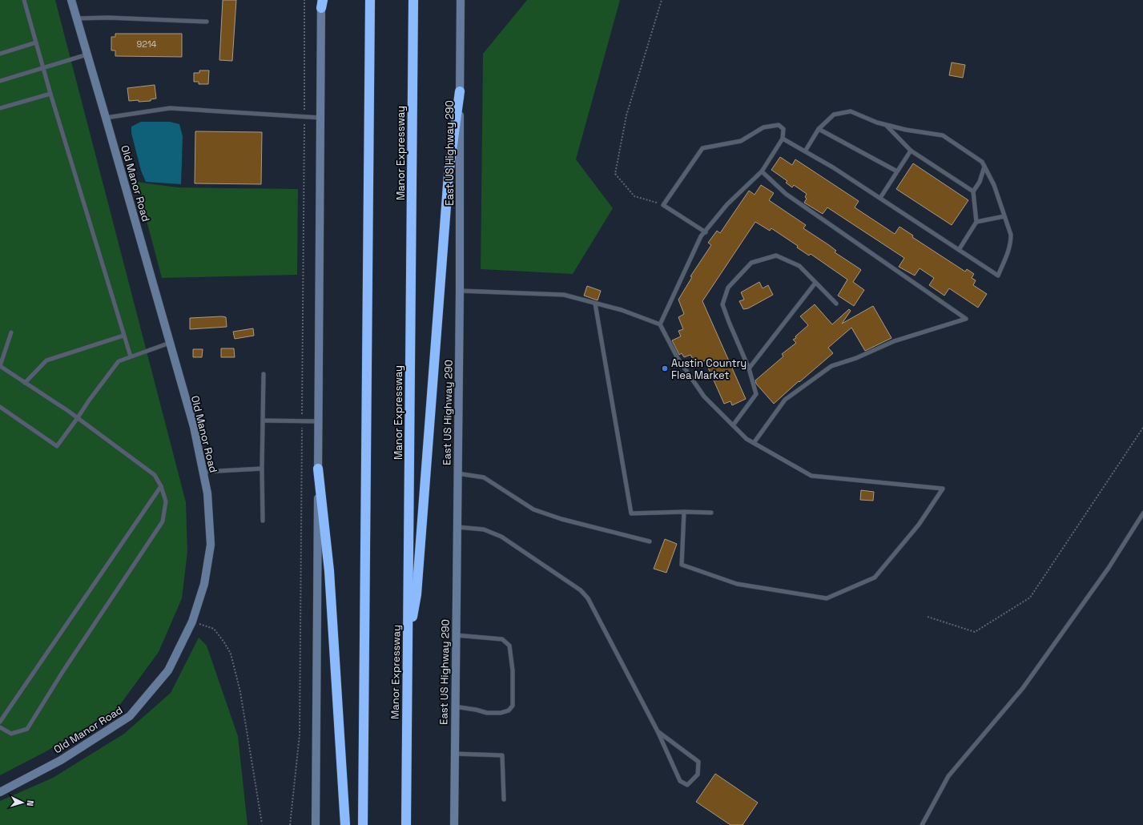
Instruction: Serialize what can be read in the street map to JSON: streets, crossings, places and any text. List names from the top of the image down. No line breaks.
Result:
{"streets":{"highway":["Manor Expressway"],"main road":["East US Highway 290","Old Manor Road"]},"places":["Austin Country Flea Market"],"house_numbers":["9214"],"north":"right"}
